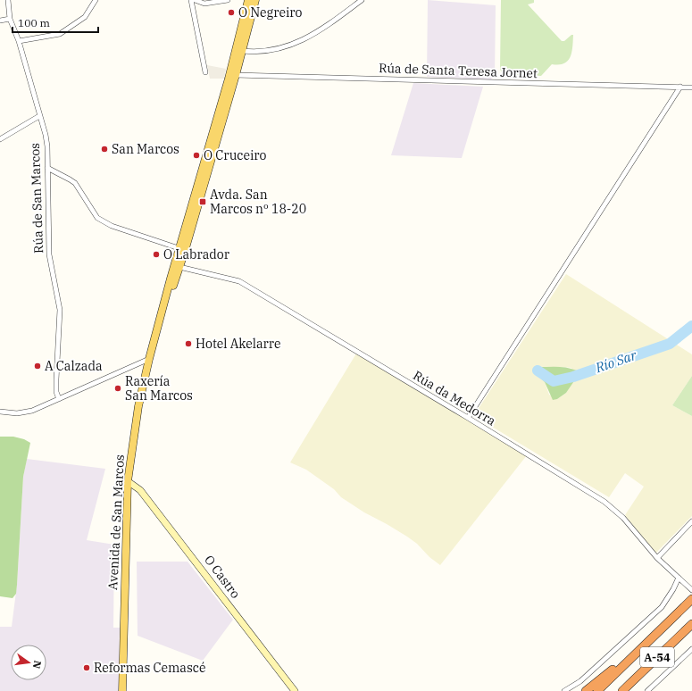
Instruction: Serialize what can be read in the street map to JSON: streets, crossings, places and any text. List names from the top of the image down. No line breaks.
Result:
{"streets":{"highway":["A-54"],"main road":["Avenida de San Marcos"],"street":["Rúa de Santa Teresa Jornet","Rúa de San Marcos","Rúa da Medorra","O Castro"]},"crossings":[["Rúa de Santa Teresa Jornet","Avenida de San Marcos"],["Rúa da Medorra","Avenida de San Marcos"],["Avenida de San Marcos","O Castro"]],"water":["Río Sar"],"places":{"other":["O Negreiro","San Marcos","O Cruceiro","O Labrador","Hotel Akelarre","A Calzada","Raxería San Marcos","Reformas Cemascé"],"transit":["Avda. San Marcos nº 18-20"]},"scale_bar":"100 m","north":"right"}
